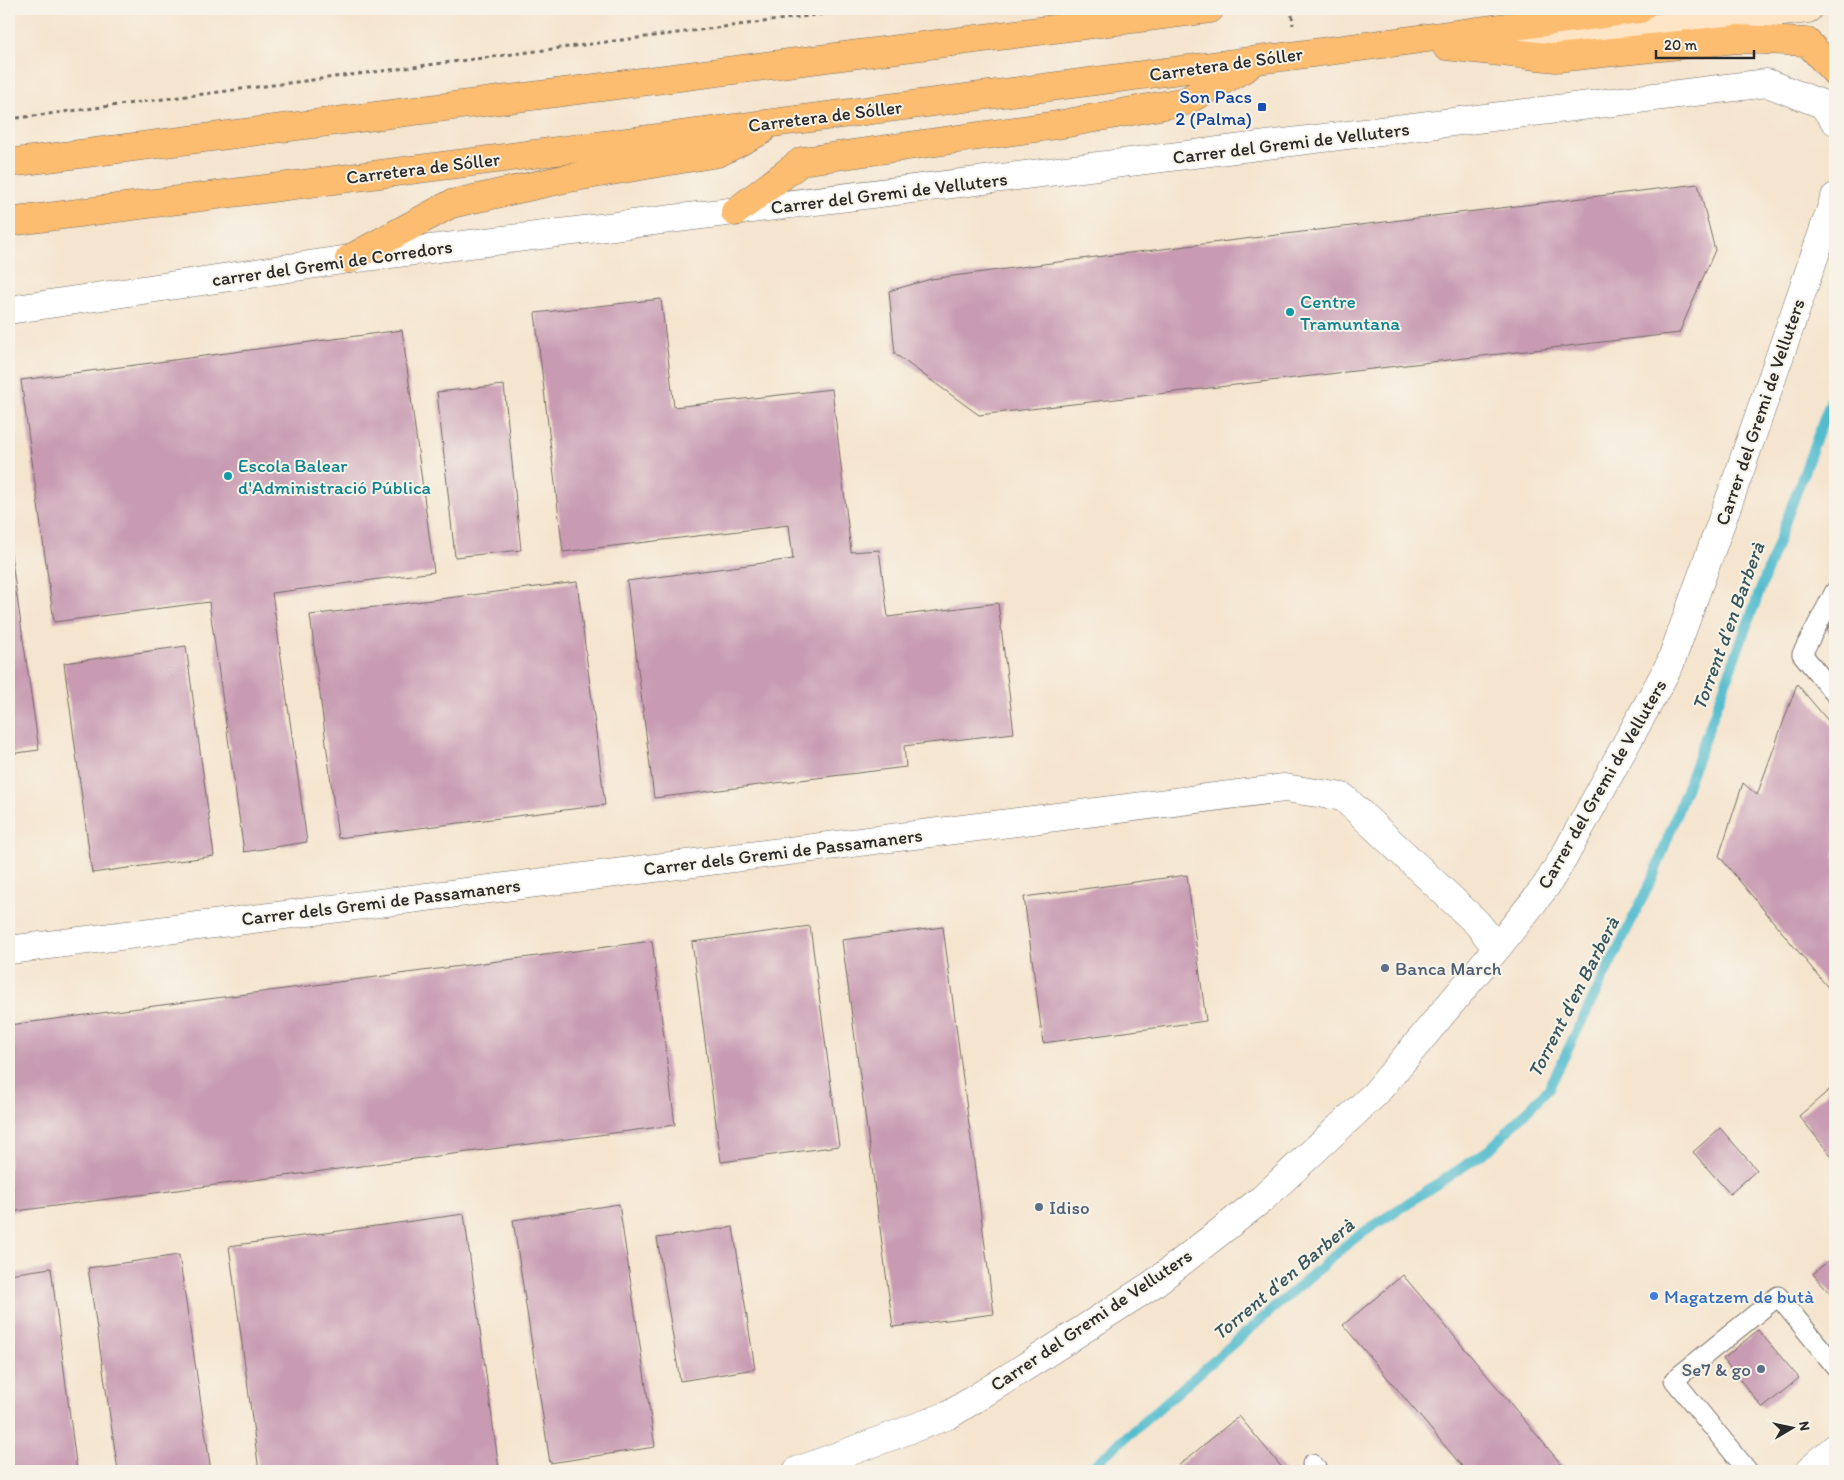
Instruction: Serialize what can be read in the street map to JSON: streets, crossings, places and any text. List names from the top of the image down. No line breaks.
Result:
{"streets":{"main road":["Carretera de Sóller"],"street":["Carrer del Gremi de Velluters","carrer del Gremi de Corredors","Carrer dels Gremi de Passamaners"]},"crossings":[["Carrer del Gremi de Velluters","carrer del Gremi de Corredors"],["Carrer del Gremi de Velluters","Carrer dels Gremi de Passamaners"]],"water":["Torrent d'en Barberà"],"places":{"transit":["Son Pacs 2 (Palma)"],"other":["Centre Tramuntana","Escola Balear d'Administració Pública","Banca March","Idiso","Magatzem de butà","Se7 & go"]},"scale_bar":"20 m","north":"right"}
